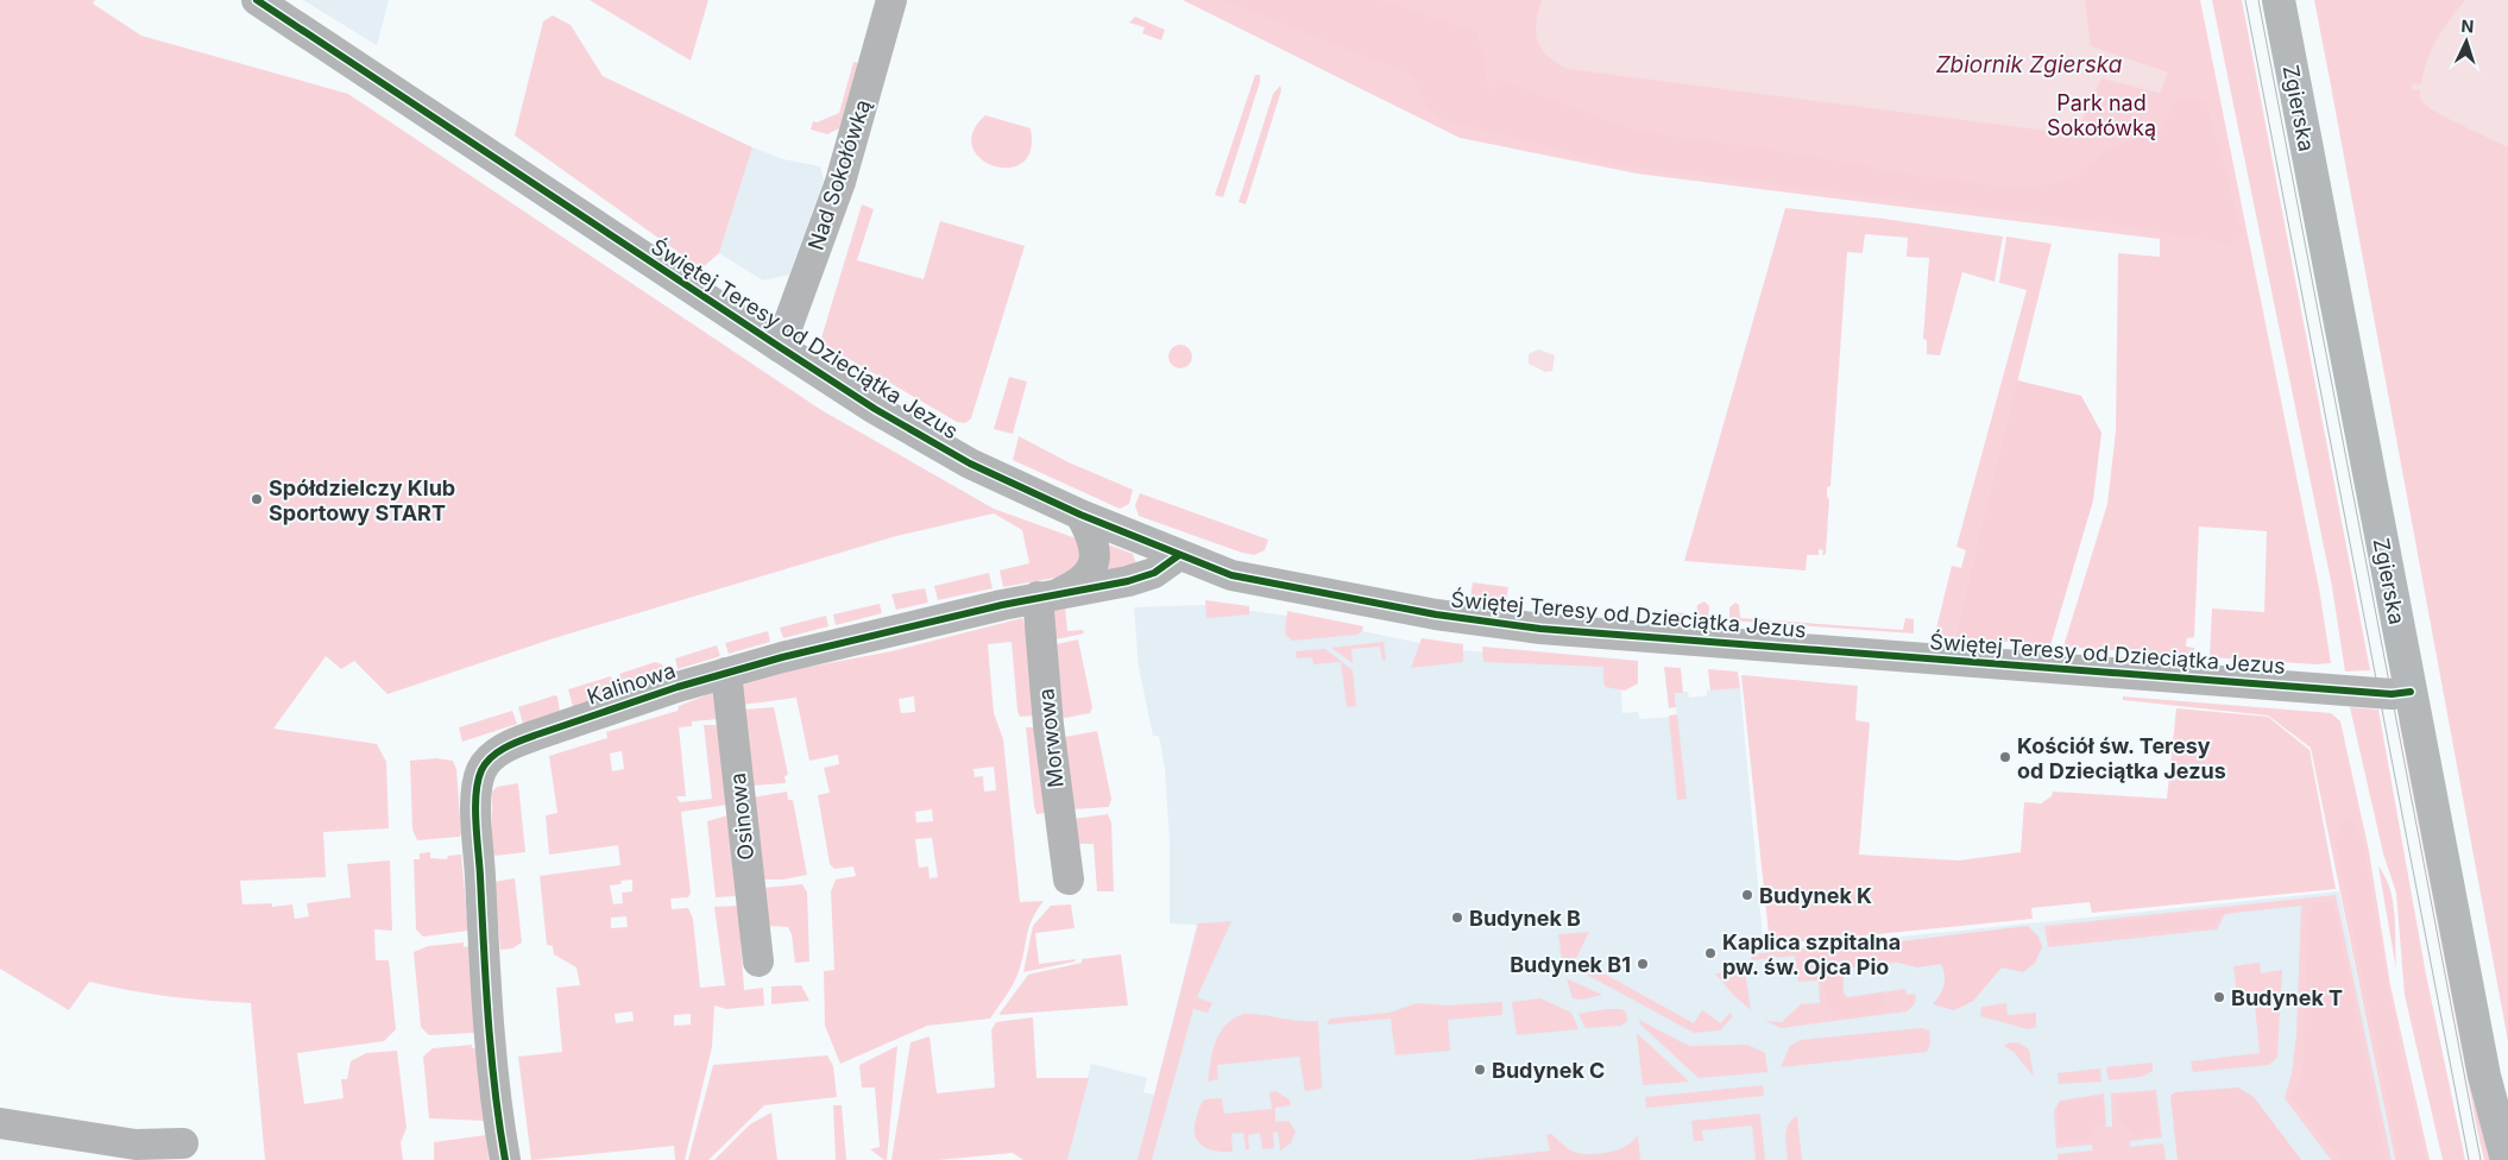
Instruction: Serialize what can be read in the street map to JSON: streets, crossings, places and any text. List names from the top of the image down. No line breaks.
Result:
{"streets":{"main road":["Zgierska"],"street":["Nad Sokołówką","Świętej Teresy od Dzieciątka Jezus","Kalinowa","Morwowa","Osinowa"]},"crossings":[["Zgierska","Świętej Teresy od Dzieciątka Jezus"],["Nad Sokołówką","Świętej Teresy od Dzieciątka Jezus"],["Świętej Teresy od Dzieciątka Jezus","Kalinowa"],["Kalinowa","Morwowa"],["Kalinowa","Osinowa"]],"water":["Zbiornik Zgierska"],"parks":["Park nad Sokołówką"],"places":["Spółdzielczy Klub Sportowy START","Kościół św. Teresy od Dzieciątka Jezus","Budynek K","Budynek B","Kaplica szpitalna pw. św. Ojca Pio","Budynek B1","Budynek T","Budynek C"],"north":"top"}
